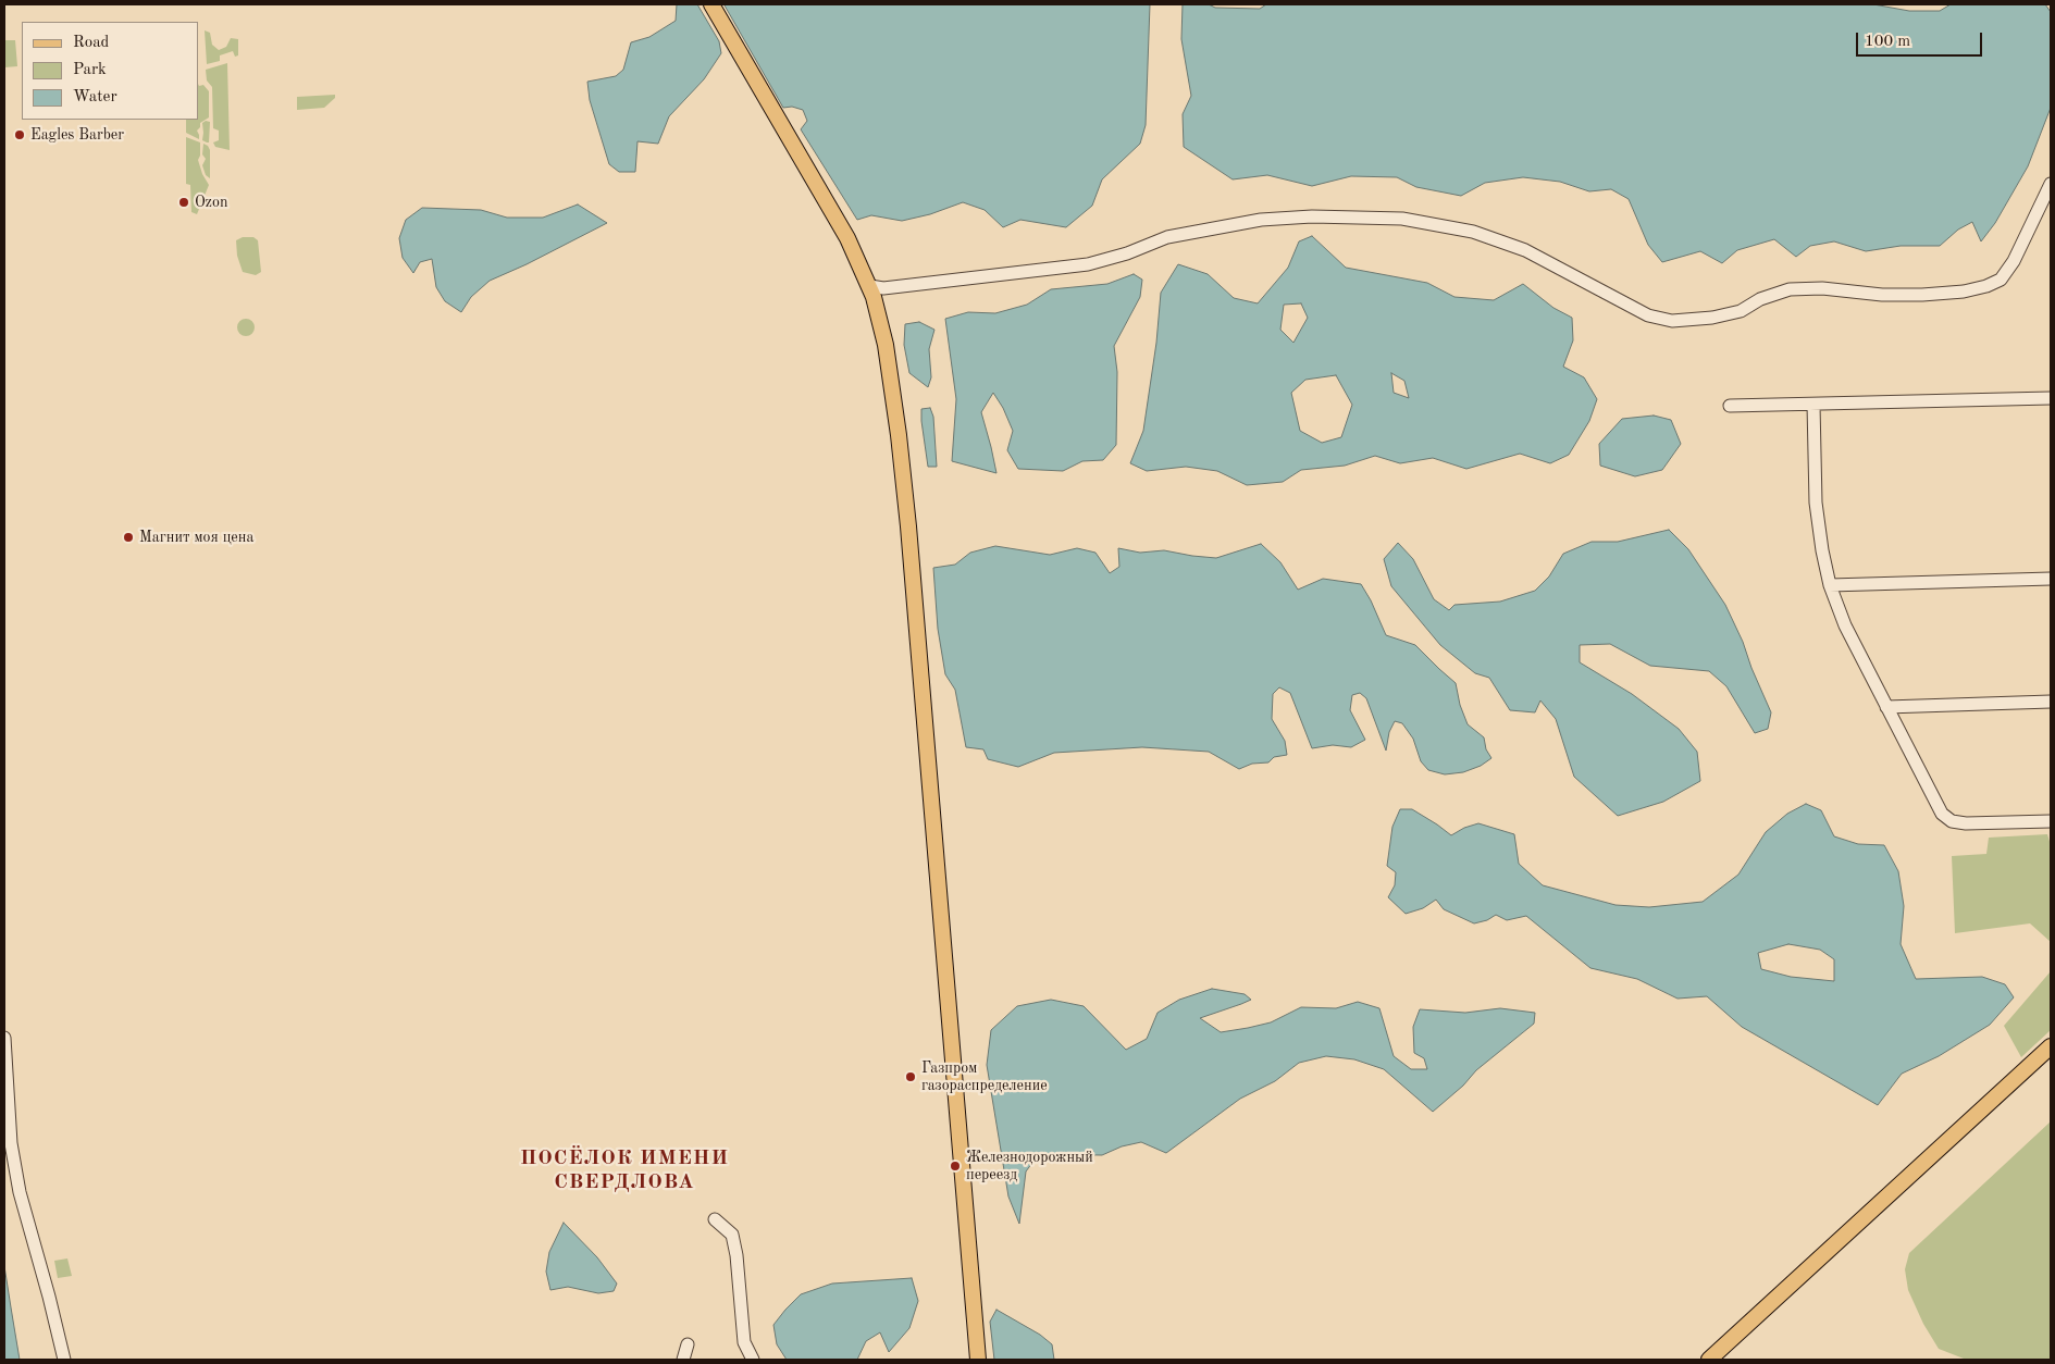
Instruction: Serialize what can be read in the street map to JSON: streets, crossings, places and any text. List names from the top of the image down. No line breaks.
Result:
{"districts":["ПОСЁЛОК ИМЕНИ СВЕРДЛОВА"],"places":["Eagles Barber","Ozon","Магнит моя цена","Газпром газораспределение","Железнодорожный переезд"],"legend":["Road","Park","Water"],"scale_bar":"100 m"}
